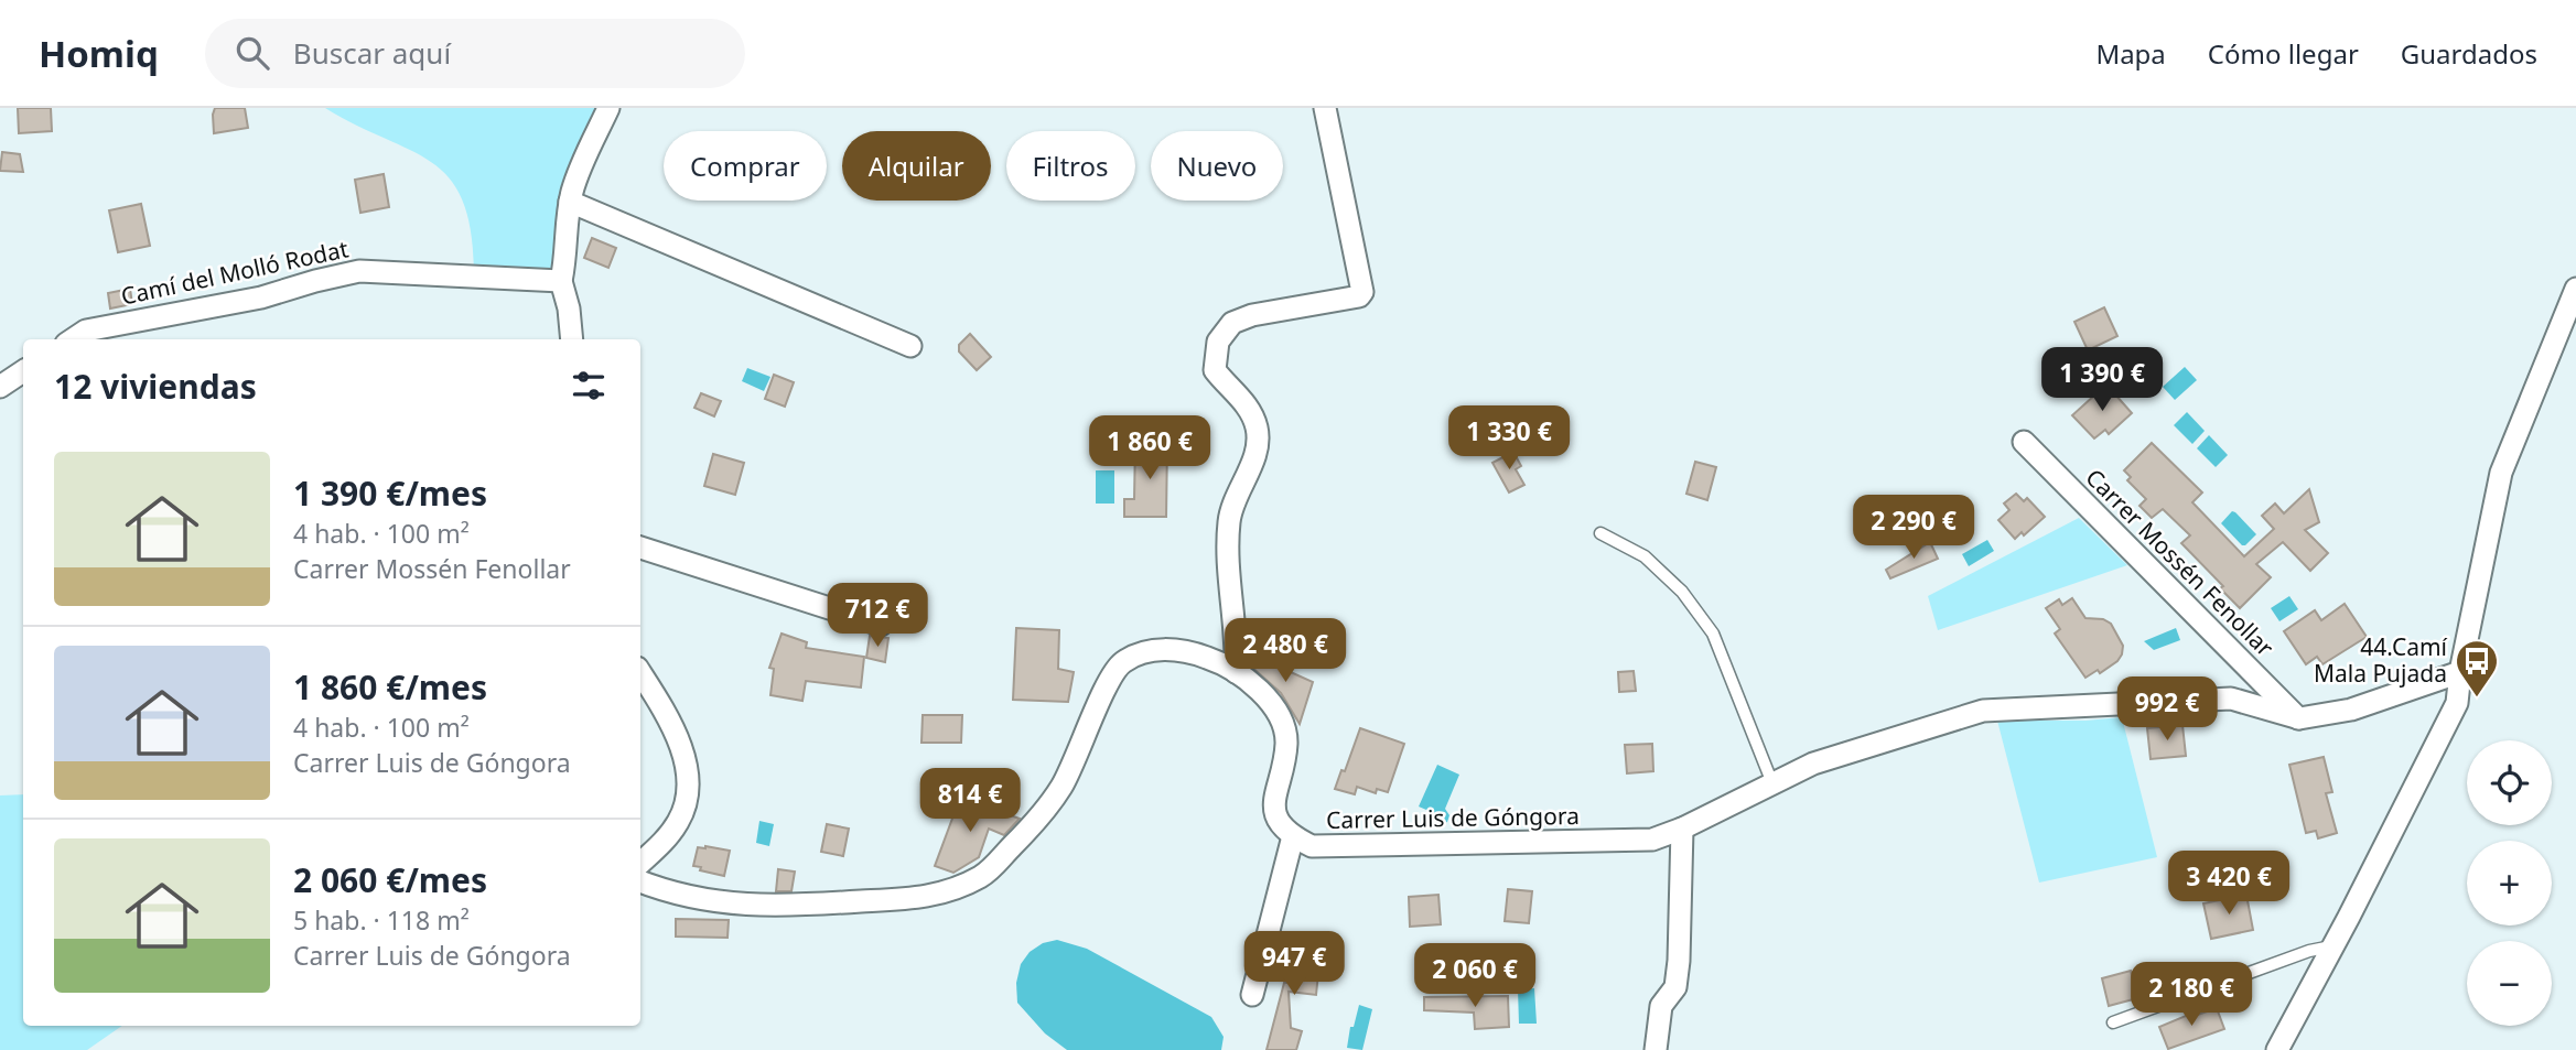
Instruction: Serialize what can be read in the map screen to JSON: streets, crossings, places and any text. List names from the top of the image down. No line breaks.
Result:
{"streets":{"street":["Camí del Molló Rodat","Carrer Mossén Fenollar","Carrer Luis de Góngora"]},"crossings":[["Carrer Mossén Fenollar","Carrer Luis de Góngora"]],"places":{"bus stop":["44.Camí Mala Pujada"]},"page":{"header":"Homiq","search":"Buscar aquí","nav":["Mapa","Cómo llegar","Guardados"],"chip":["Comprar","Alquilar","Filtros","Nuevo"],"heading":"12 viviendas","price":["1 390 €","1 330 €","1 860 €","2 290 €","712 €","2 480 €","992 €","814 €","3 420 €","947 €","2 060 €","2 180 €"],"list":[{"name":"1 390 €/mes","note":"4 hab. · 100 m² · Carrer Mossén Fenollar"},{"name":"1 860 €/mes","note":"4 hab. · 100 m² · Carrer Luis de Góngora"},{"name":"2 060 €/mes","note":"5 hab. · 118 m² · Carrer Luis de Góngora"}],"map_buttons":["+","−"]}}
